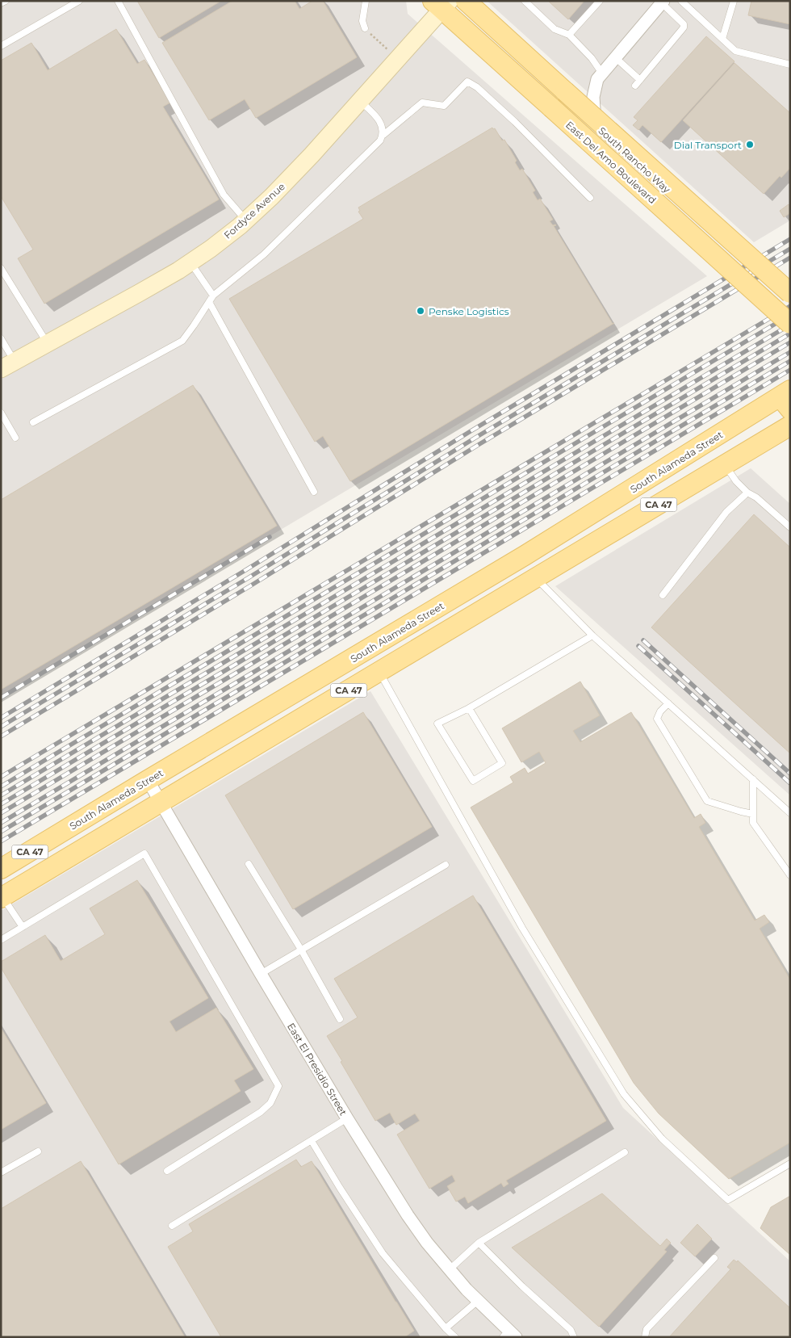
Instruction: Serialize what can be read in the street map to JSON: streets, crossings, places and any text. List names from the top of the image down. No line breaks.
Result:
{"streets":{"main road":["East Del Amo Boulevard","South Alameda Street","CA 47"],"street":["South Rancho Way","Fordyce Avenue","East El Presidio Street"]},"crossings":[["East Del Amo Boulevard","Fordyce Avenue"],["South Alameda Street","East El Presidio Street"],["CA 47","East El Presidio Street"]],"places":["Dial Transport","Penske Logistics"]}
